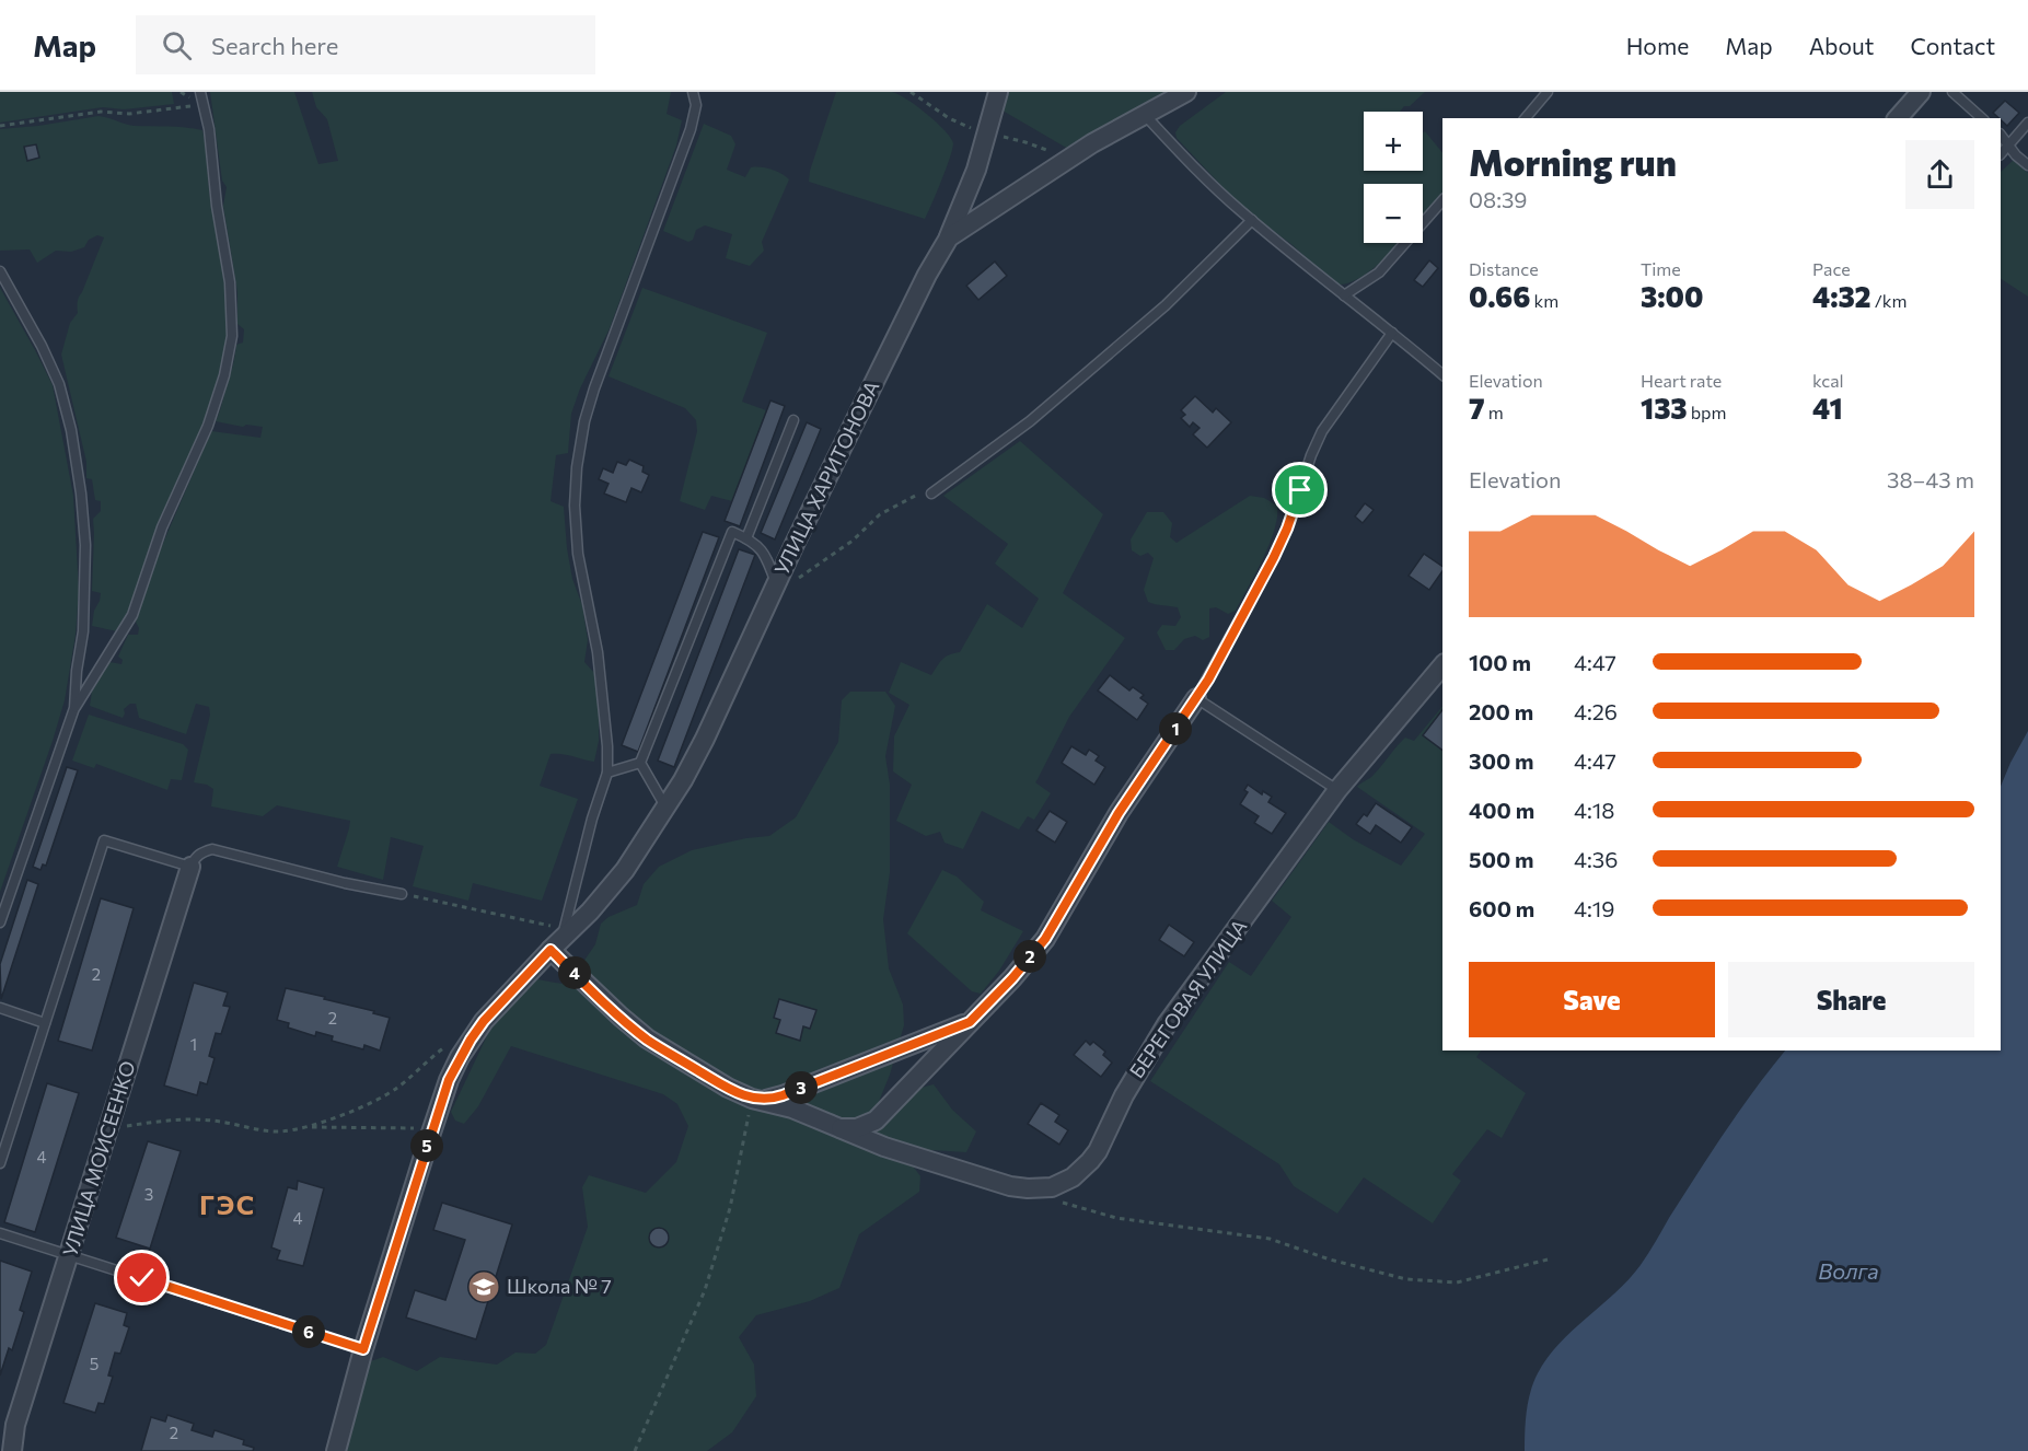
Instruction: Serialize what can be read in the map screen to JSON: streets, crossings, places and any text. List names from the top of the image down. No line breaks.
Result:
{"streets":{"street":["УЛИЦА ХАРИТОНОВА","БЕРЕГОВАЯ УЛИЦА","УЛИЦА МОИСЕЕНКО"]},"crossings":[["УЛИЦА ХАРИТОНОВА","БЕРЕГОВАЯ УЛИЦА"]],"districts":["ГЭС"],"water":["Волга"],"places":{"school or university":["Школа № 7"]},"house_numbers":["2","2","1","4","3","4","5","2"],"page":{"header":"Map","search":"Search here","nav":["Home","Map","About","Contact"],"map_buttons":["+","−"],"heading":["Morning run","08:39"],"stats":[["Distance","0.66 km"],["Time","3:00"],["Pace","4:32 /km"],["Elevation","7 m"],["Heart rate","133 bpm"],["kcal","41"]],"chart":["Elevation","38–43 m"],"list":[{"name":"100 m","note":"4:47"},{"name":"200 m","note":"4:26"},{"name":"300 m","note":"4:47"},{"name":"400 m","note":"4:18"},{"name":"500 m","note":"4:36"},{"name":"600 m","note":"4:19"}],"pins":["1","2","4","3","5","6"],"buttons":["Save","Share"]}}
